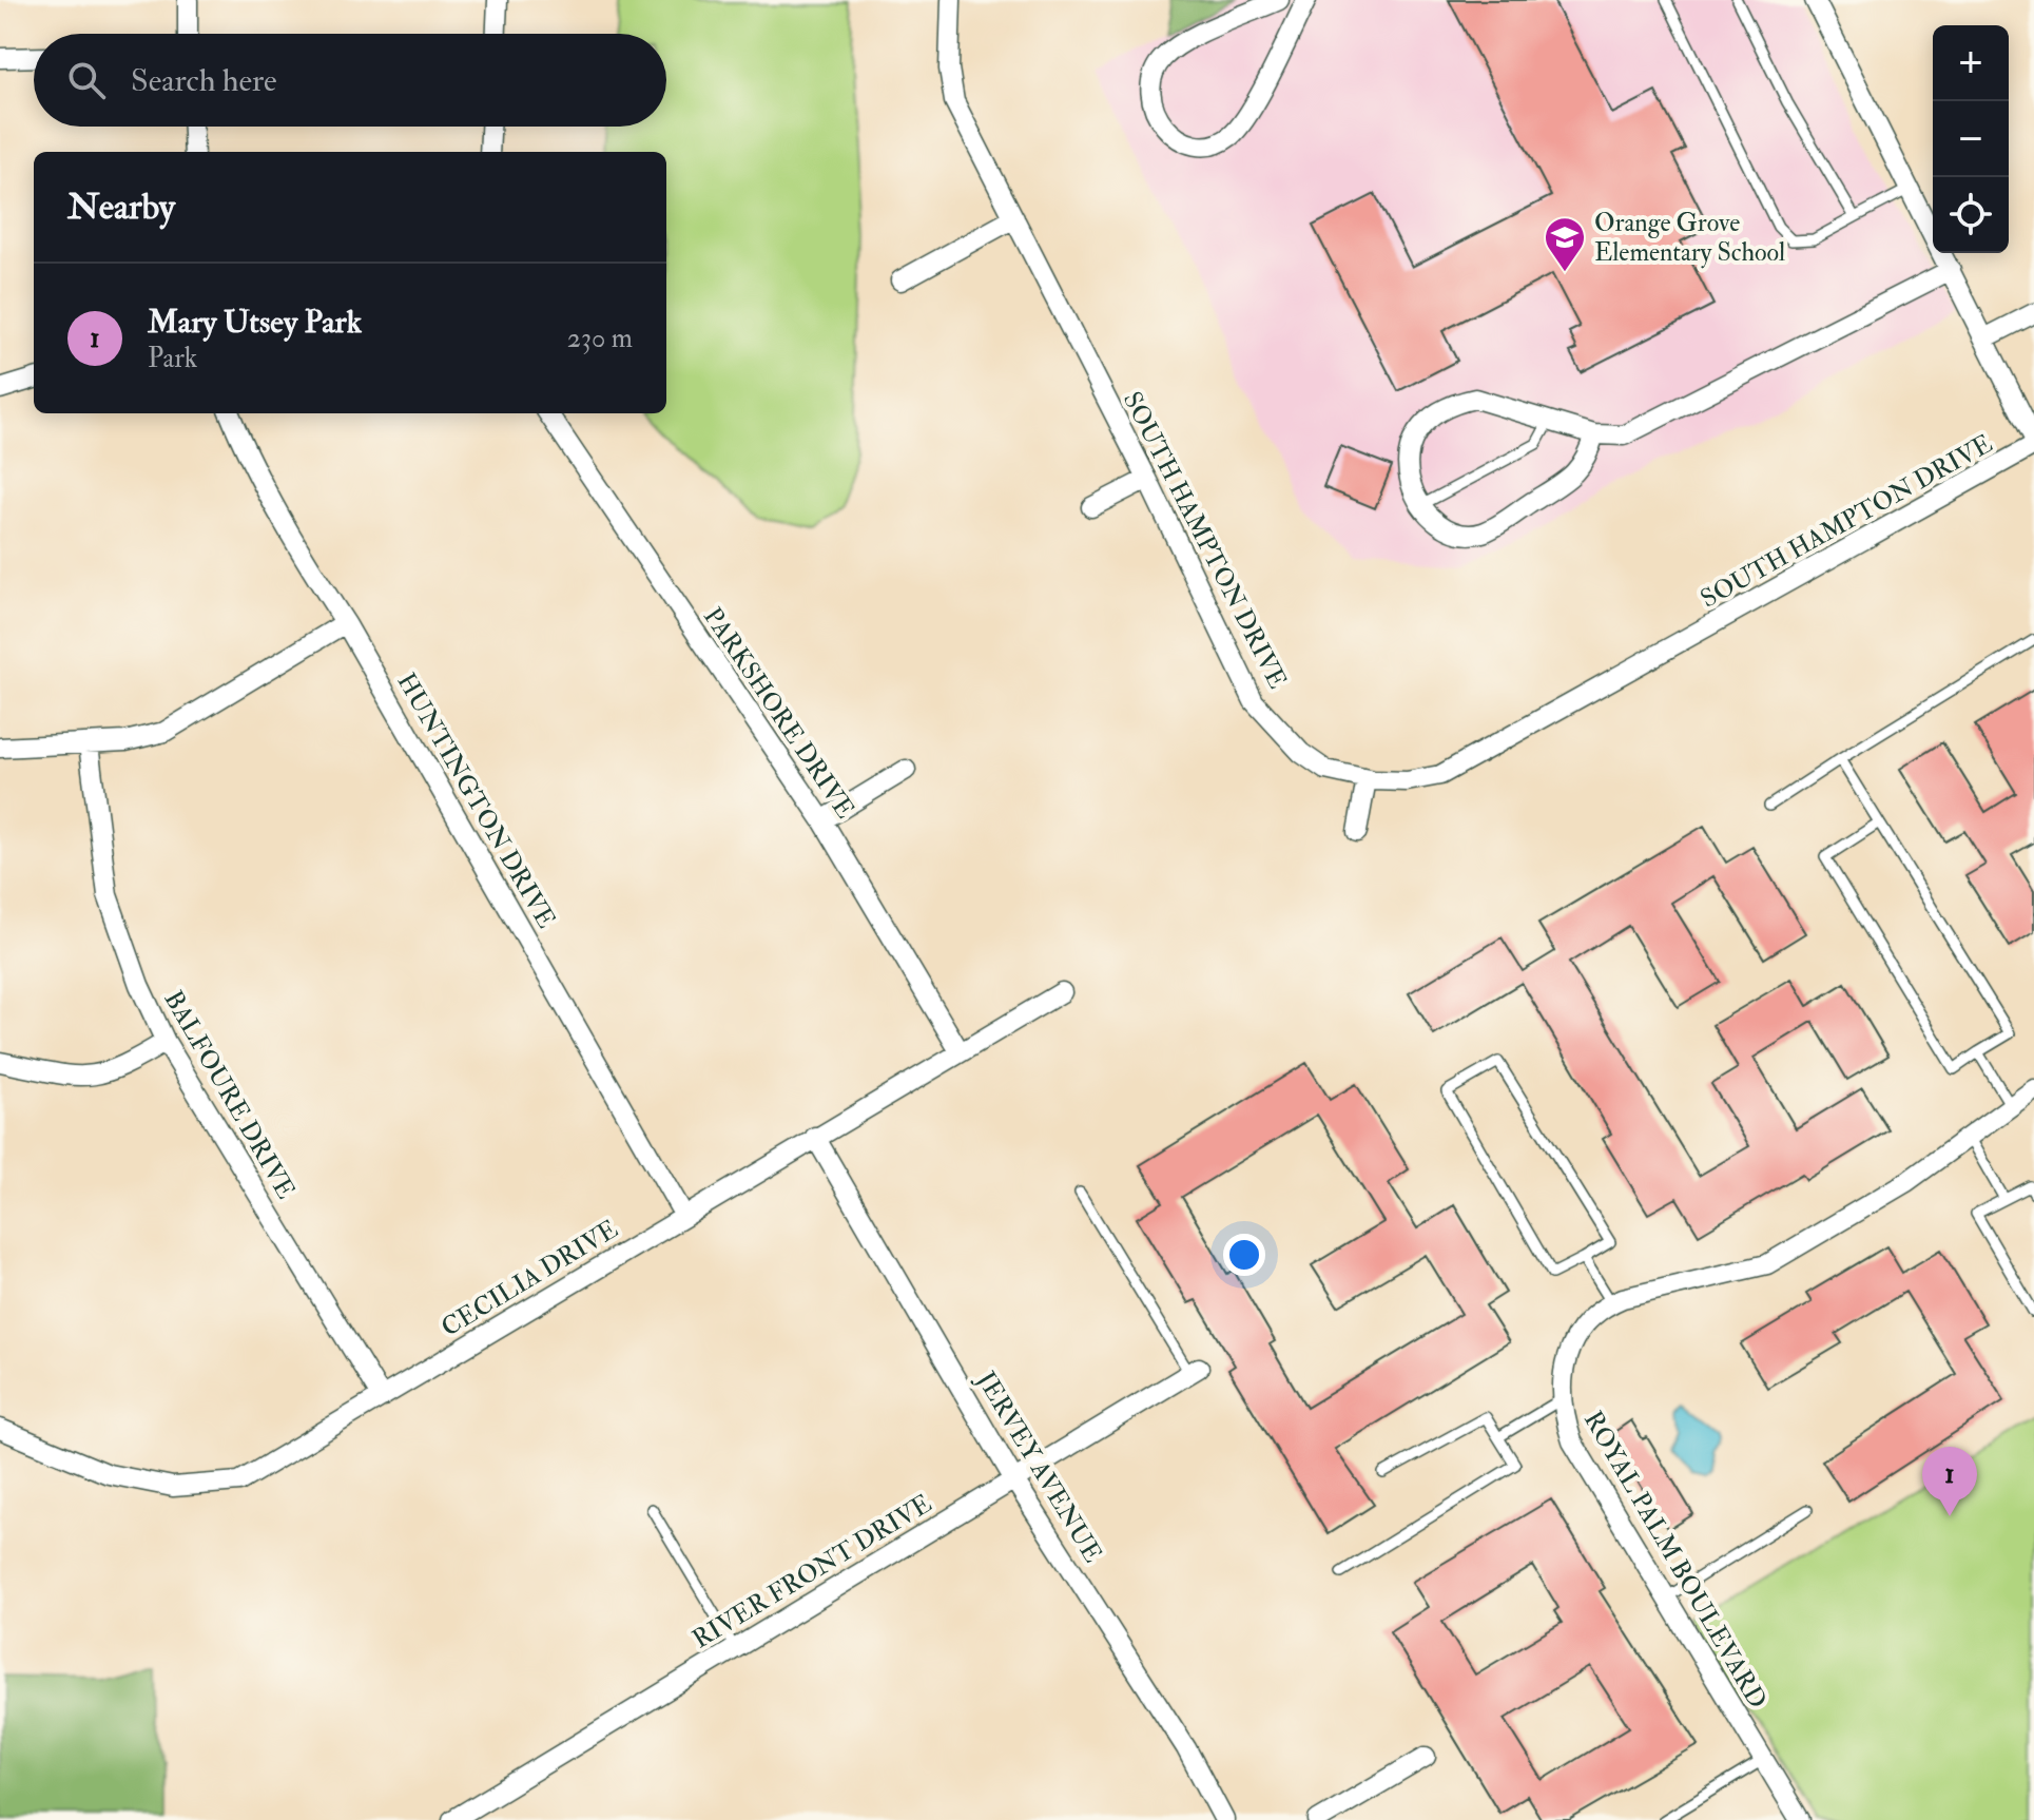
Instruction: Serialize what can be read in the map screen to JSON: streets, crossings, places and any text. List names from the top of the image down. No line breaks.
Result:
{"streets":{"street":["SOUTH HAMPTON DRIVE","PARKSHORE DRIVE","HUNTINGTON DRIVE","BALFOURE DRIVE","CECILIA DRIVE","JERVEY AVENUE","ROYAL PALM BOULEVARD","RIVER FRONT DRIVE"]},"crossings":[["PARKSHORE DRIVE","CECILIA DRIVE"],["HUNTINGTON DRIVE","CECILIA DRIVE"],["BALFOURE DRIVE","CECILIA DRIVE"],["CECILIA DRIVE","JERVEY AVENUE"],["JERVEY AVENUE","RIVER FRONT DRIVE"]],"places":{"school or university":["Orange Grove Elementary School"]},"page":{"map_buttons":["+","−"],"search":"Search here","heading":"Nearby","list":[{"mark":"1","name":"Mary Utsey Park","note":"Park","value":"230 m"}],"pins":"1"}}
